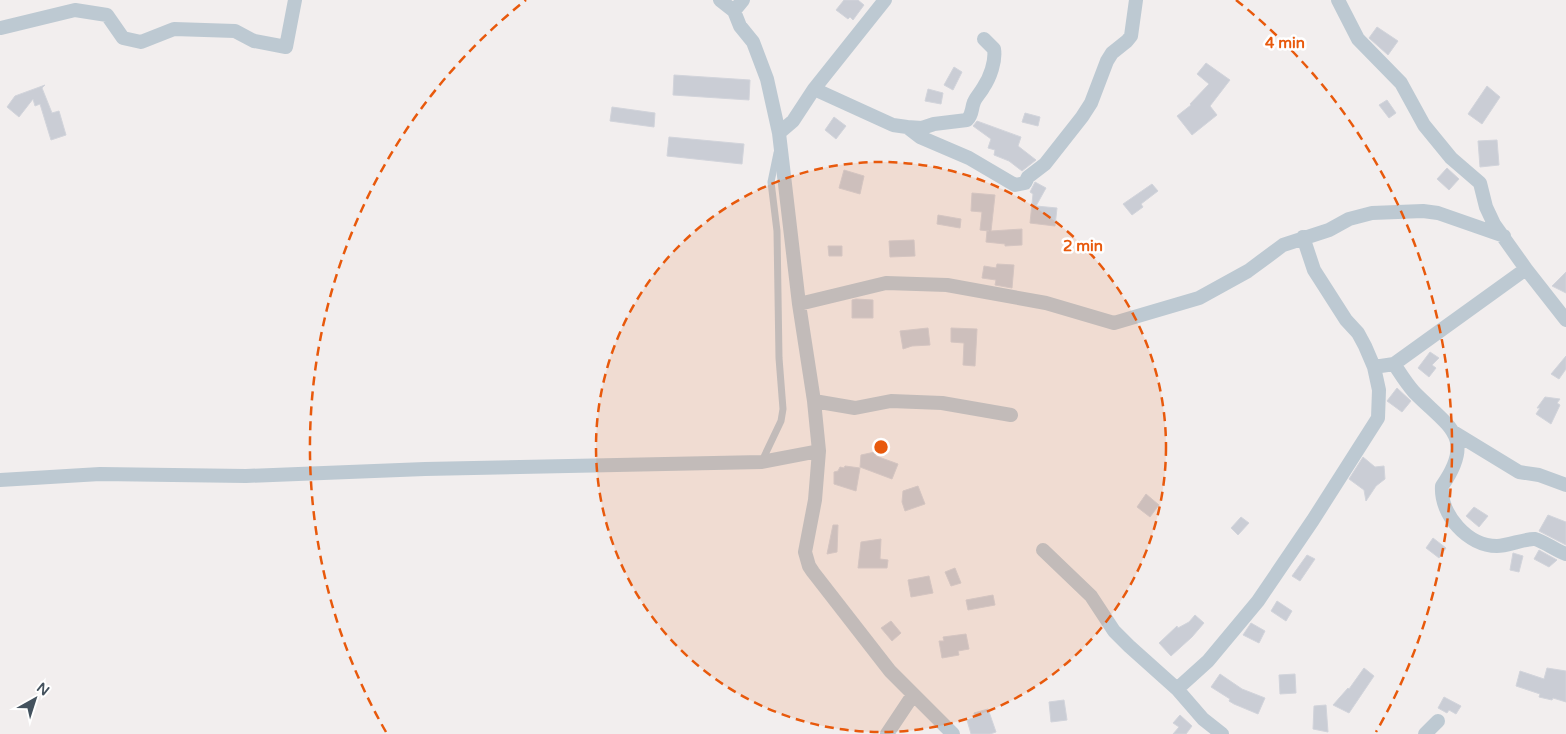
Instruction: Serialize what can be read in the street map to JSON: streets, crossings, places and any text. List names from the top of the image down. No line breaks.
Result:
{"north":"top right","rings":["4 min","2 min"]}
